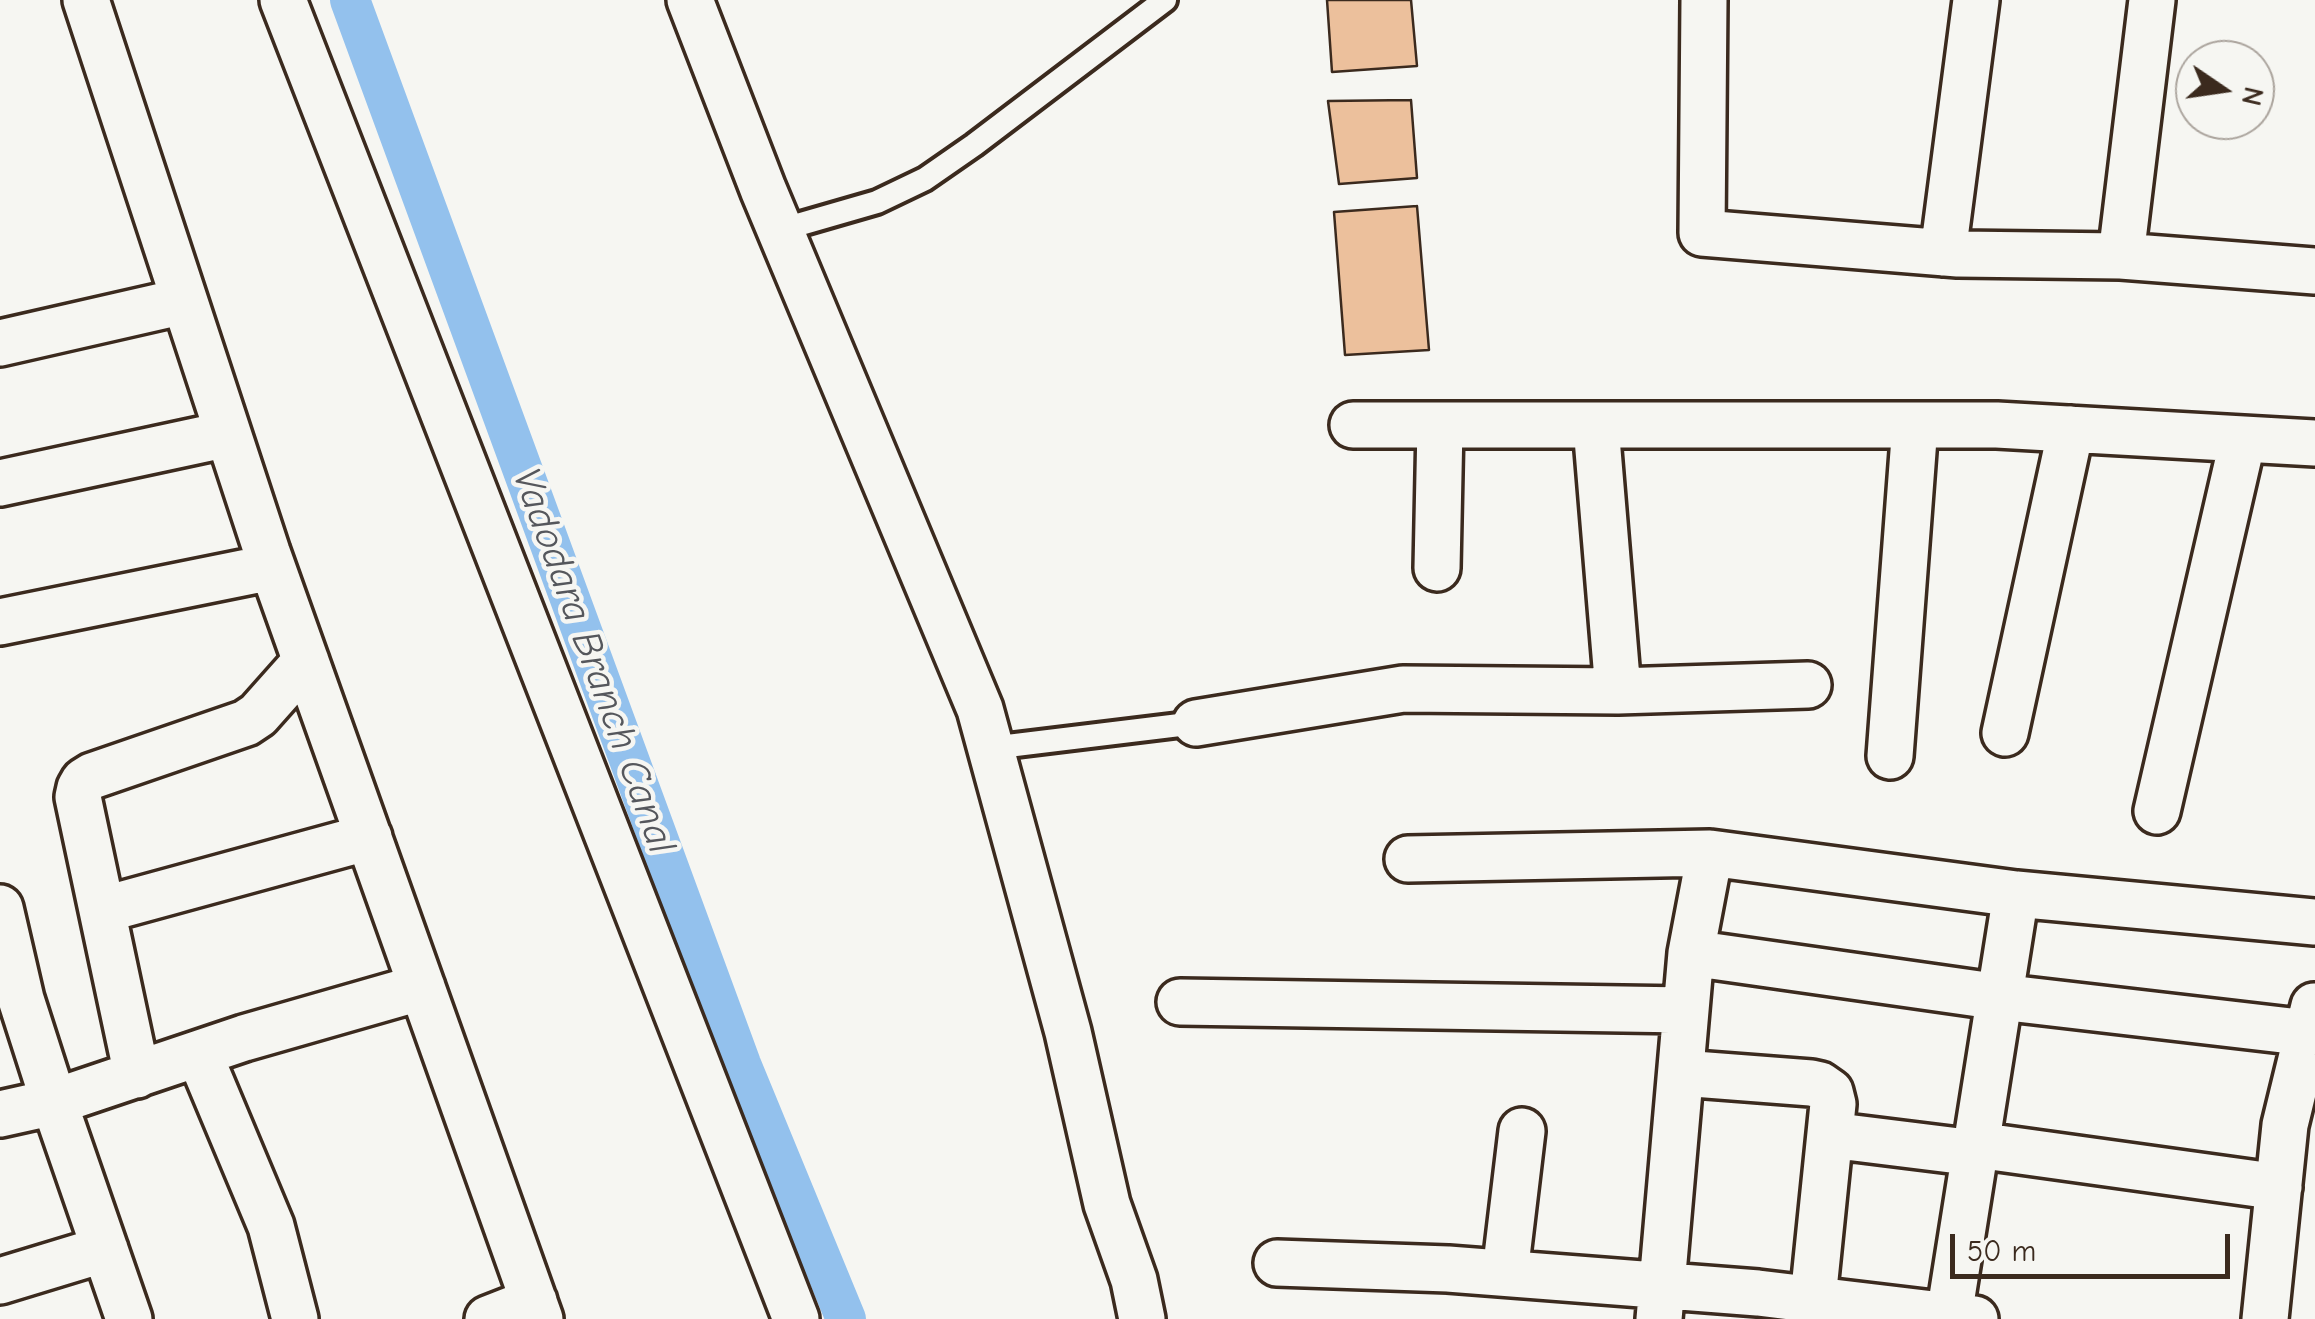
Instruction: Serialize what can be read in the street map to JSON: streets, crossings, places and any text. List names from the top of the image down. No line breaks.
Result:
{"water":["Vadodara Branch Canal"],"scale_bar":"50 m","north":"right"}
